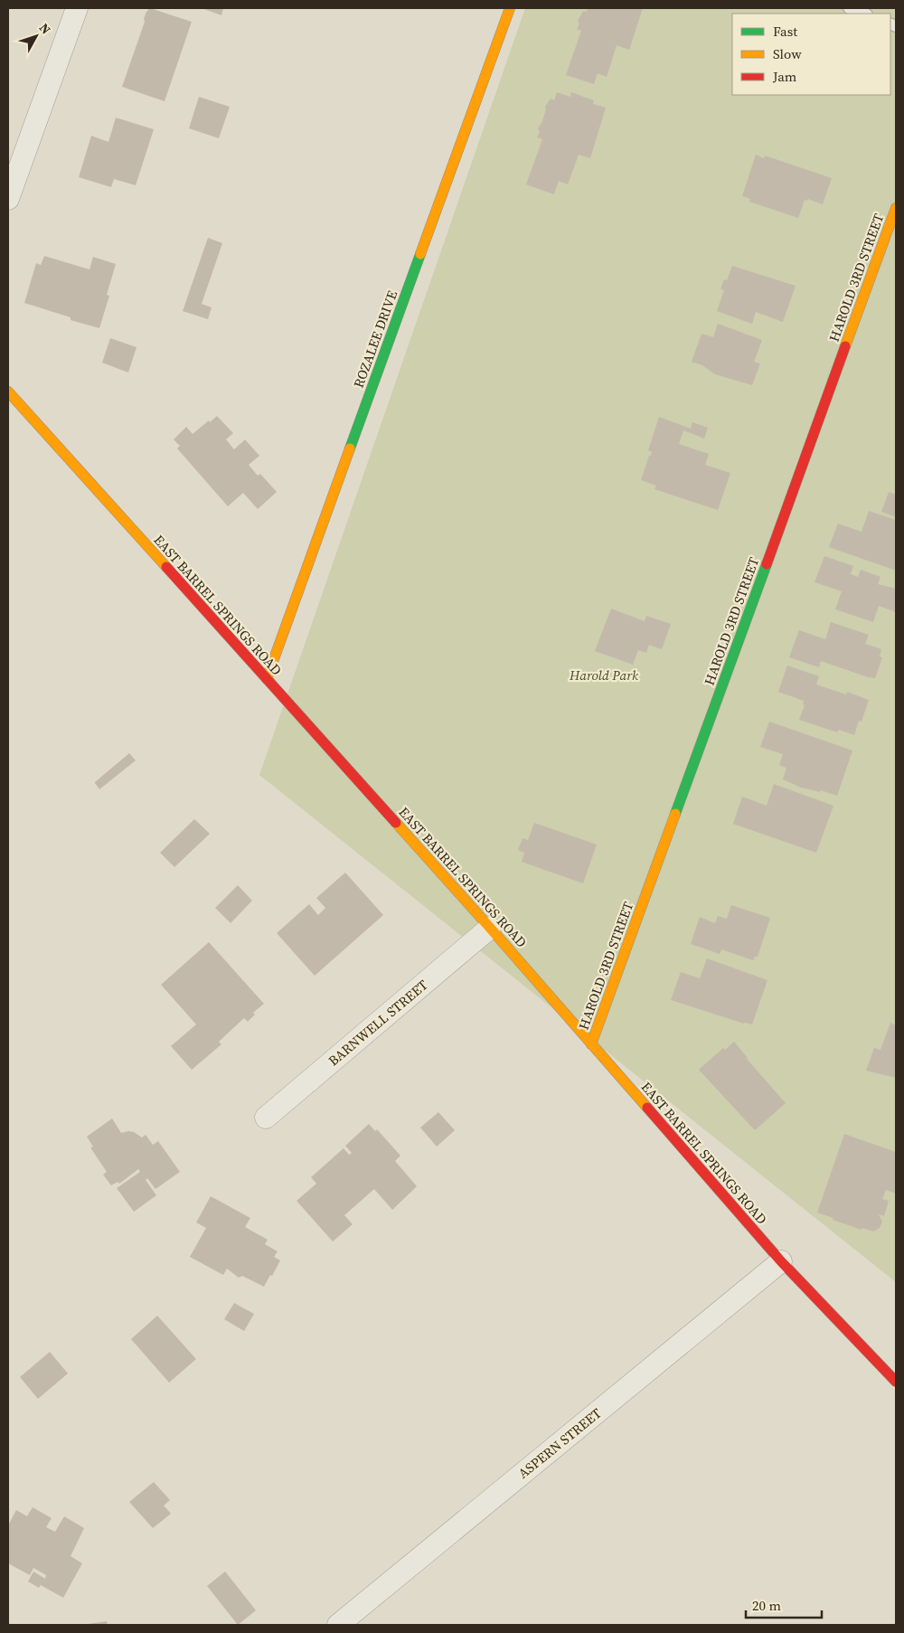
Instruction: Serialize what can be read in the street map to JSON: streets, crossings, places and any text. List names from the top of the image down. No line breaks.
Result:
{"streets":{"street":["HAROLD 3RD STREET","ROZALEE DRIVE","EAST BARREL SPRINGS ROAD","BARNWELL STREET","ASPERN STREET"]},"crossings":[["HAROLD 3RD STREET","EAST BARREL SPRINGS ROAD"],["ROZALEE DRIVE","EAST BARREL SPRINGS ROAD"],["EAST BARREL SPRINGS ROAD","BARNWELL STREET"],["EAST BARREL SPRINGS ROAD","ASPERN STREET"]],"parks":["Harold Park"],"legend":["Fast","Slow","Jam"],"scale_bar":"20 m","north":"top right"}
